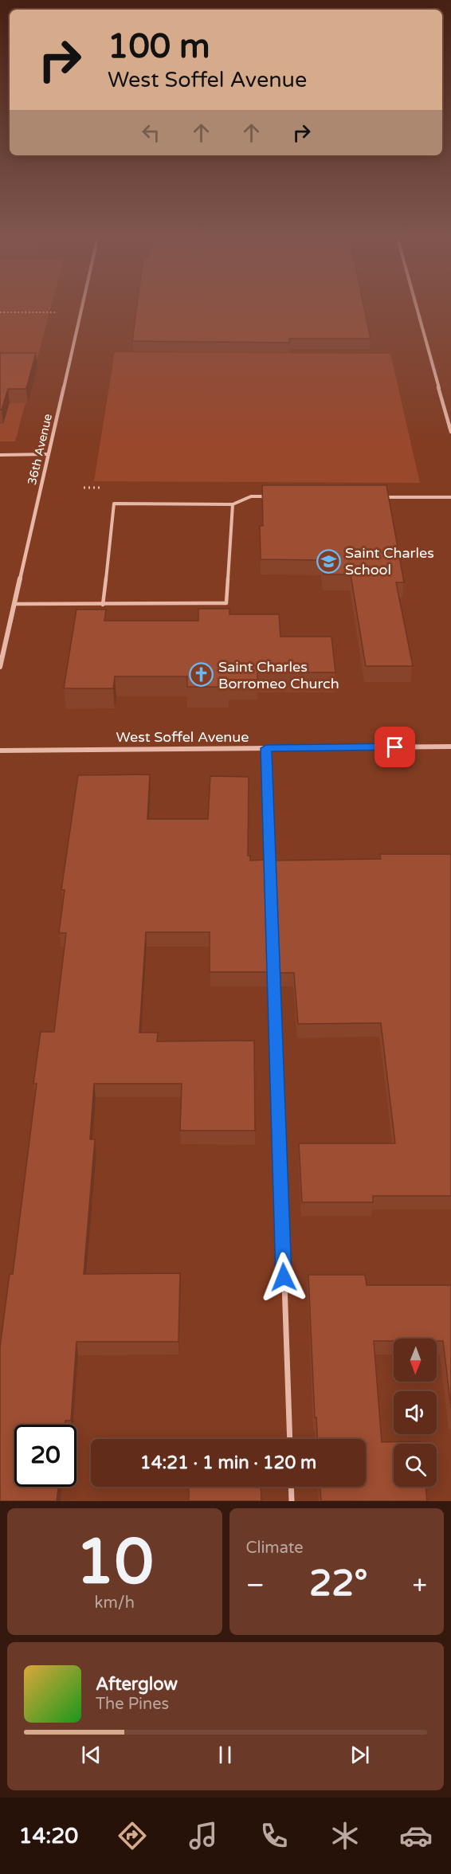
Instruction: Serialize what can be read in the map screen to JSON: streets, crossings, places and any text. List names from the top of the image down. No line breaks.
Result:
{"streets":{"street":["36th Avenue","West Soffel Avenue"]},"places":{"school or university":["Saint Charles School"],"church":["Saint Charles Borromeo Church"]},"north":"bottom","page":{"turn":["100 m","West Soffel Avenue"],"limit":"20","trip":"14:21 · 1 min · 120 m","tile":[["10","km/h"],"Climate"],"heat":["−","22°","+"],"song":["Afterglow","The Pines"],"tabs":"14:20"}}
